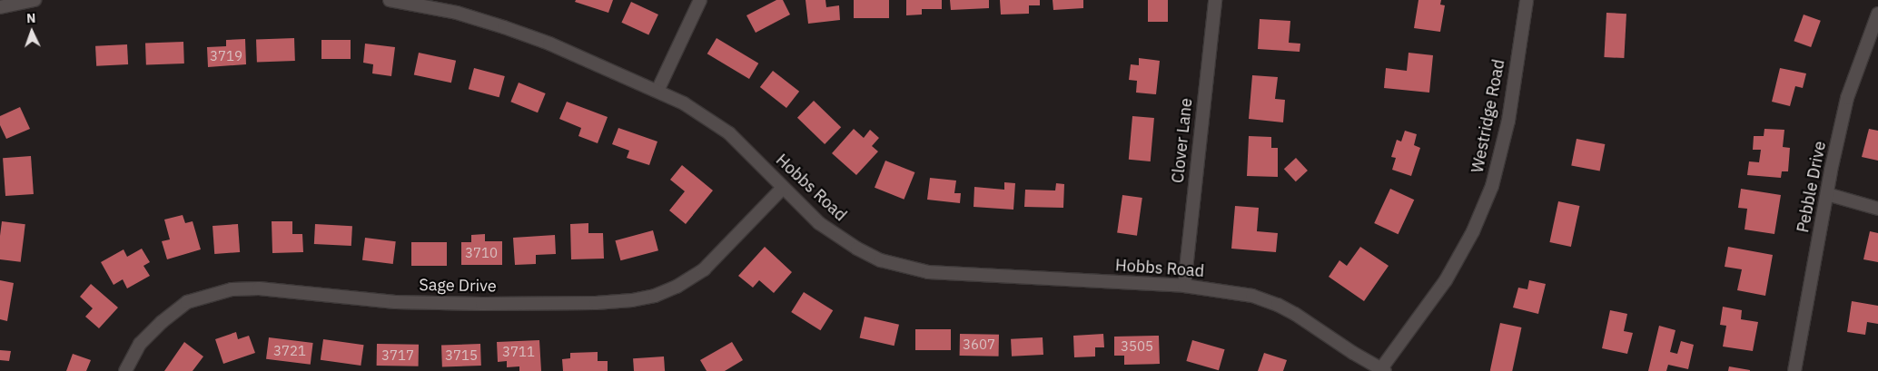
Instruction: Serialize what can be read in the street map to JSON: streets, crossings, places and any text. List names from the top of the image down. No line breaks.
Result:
{"streets":{"street":["Westridge Road","Clover Lane","Pebble Drive","Hobbs Road","Sage Drive"]},"crossings":[["Westridge Road","Hobbs Road"],["Clover Lane","Hobbs Road"],["Hobbs Road","Sage Drive"]],"house_numbers":["3719","3710","3607","3505","3721","3711","3717","3715"],"north":"top"}
